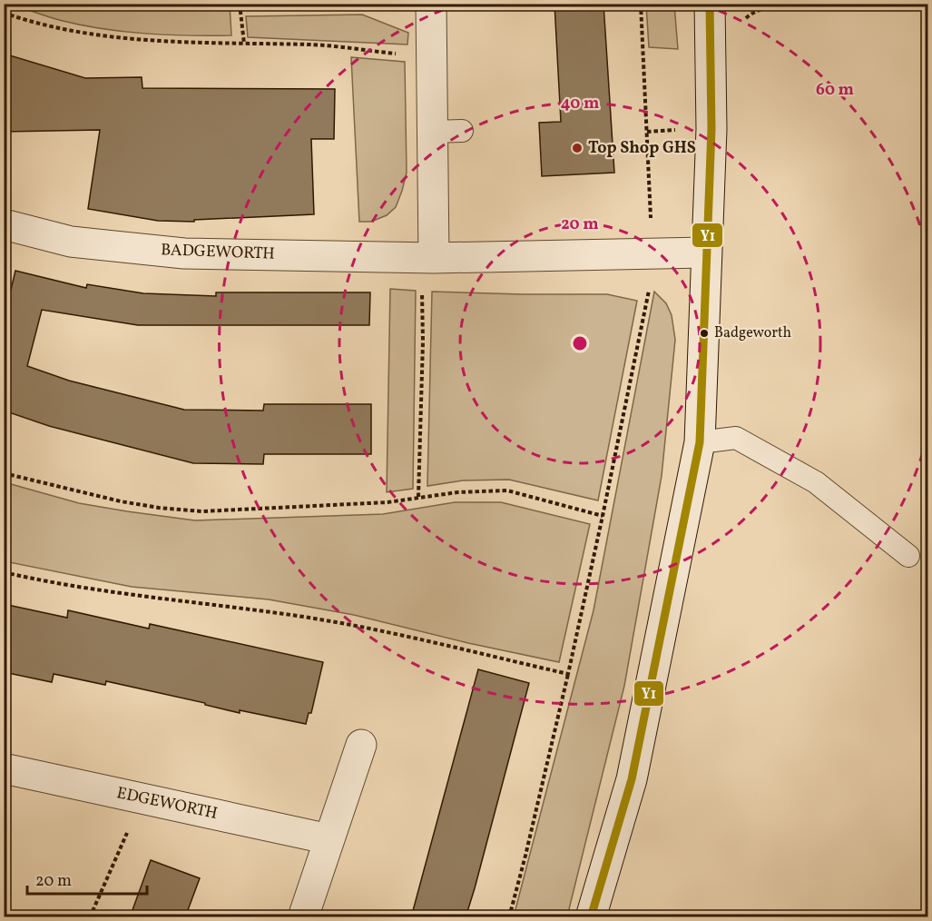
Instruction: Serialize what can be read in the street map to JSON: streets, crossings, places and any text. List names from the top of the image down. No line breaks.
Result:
{"streets":{"street":["BADGEWORTH","EDGEWORTH"]},"places":["Top Shop GHS","Badgeworth"],"lines":["transit line Y1"],"scale_bar":"20 m","rings":["60 m","40 m","20 m"]}
